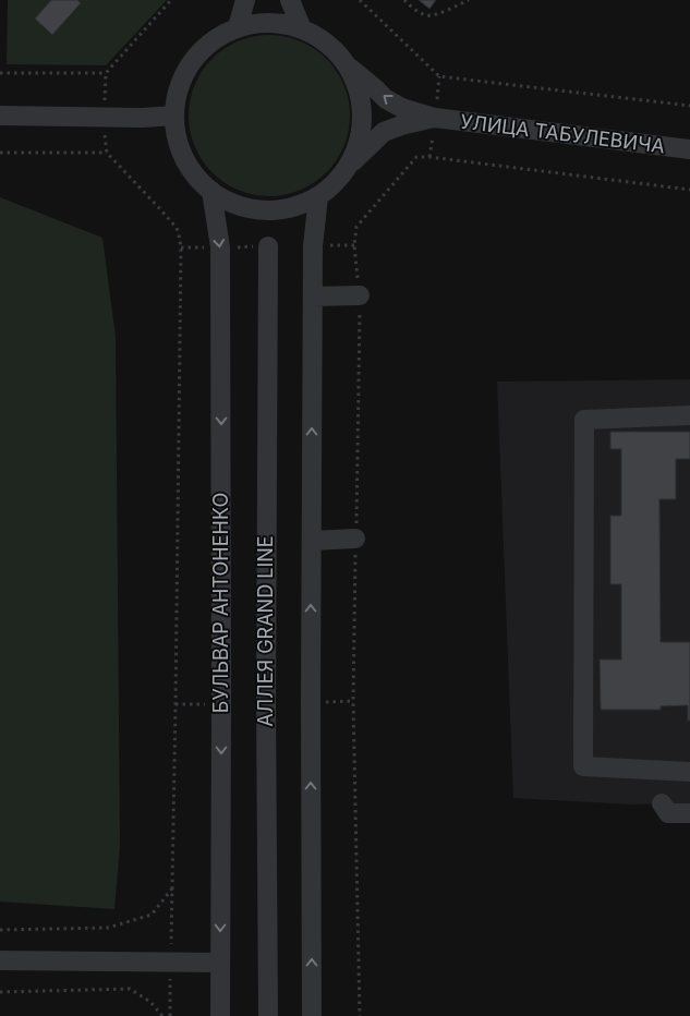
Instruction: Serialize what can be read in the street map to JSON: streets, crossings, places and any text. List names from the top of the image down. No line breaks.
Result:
{"streets":{"street":["УЛИЦА ТАБУЛЕВИЧА","БУЛЬВАР АНТОНЕНКО","АЛЛЕЯ GRAND LINE"]},"crossings":[["УЛИЦА ТАБУЛЕВИЧА","БУЛЬВАР АНТОНЕНКО"]]}
